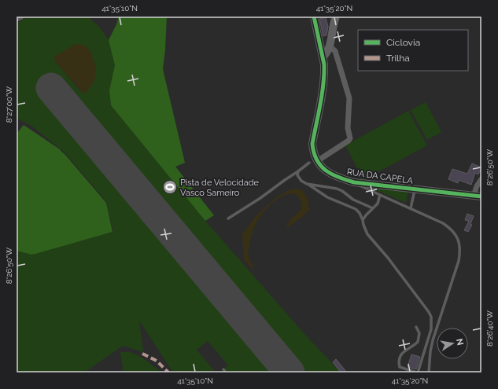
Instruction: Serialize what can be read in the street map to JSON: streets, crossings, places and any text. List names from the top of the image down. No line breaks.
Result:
{"streets":{"street":["RUA DA CAPELA"]},"places":{"sports":["Pista de Velocidade Vasco Sameiro"]},"legend":["Ciclovia","Trilha"],"north":"right","coordinates":["41°35'10\"N","41°35'20\"N","8°27'00\"W","8°26'50\"W","8°26'40\"W"]}
